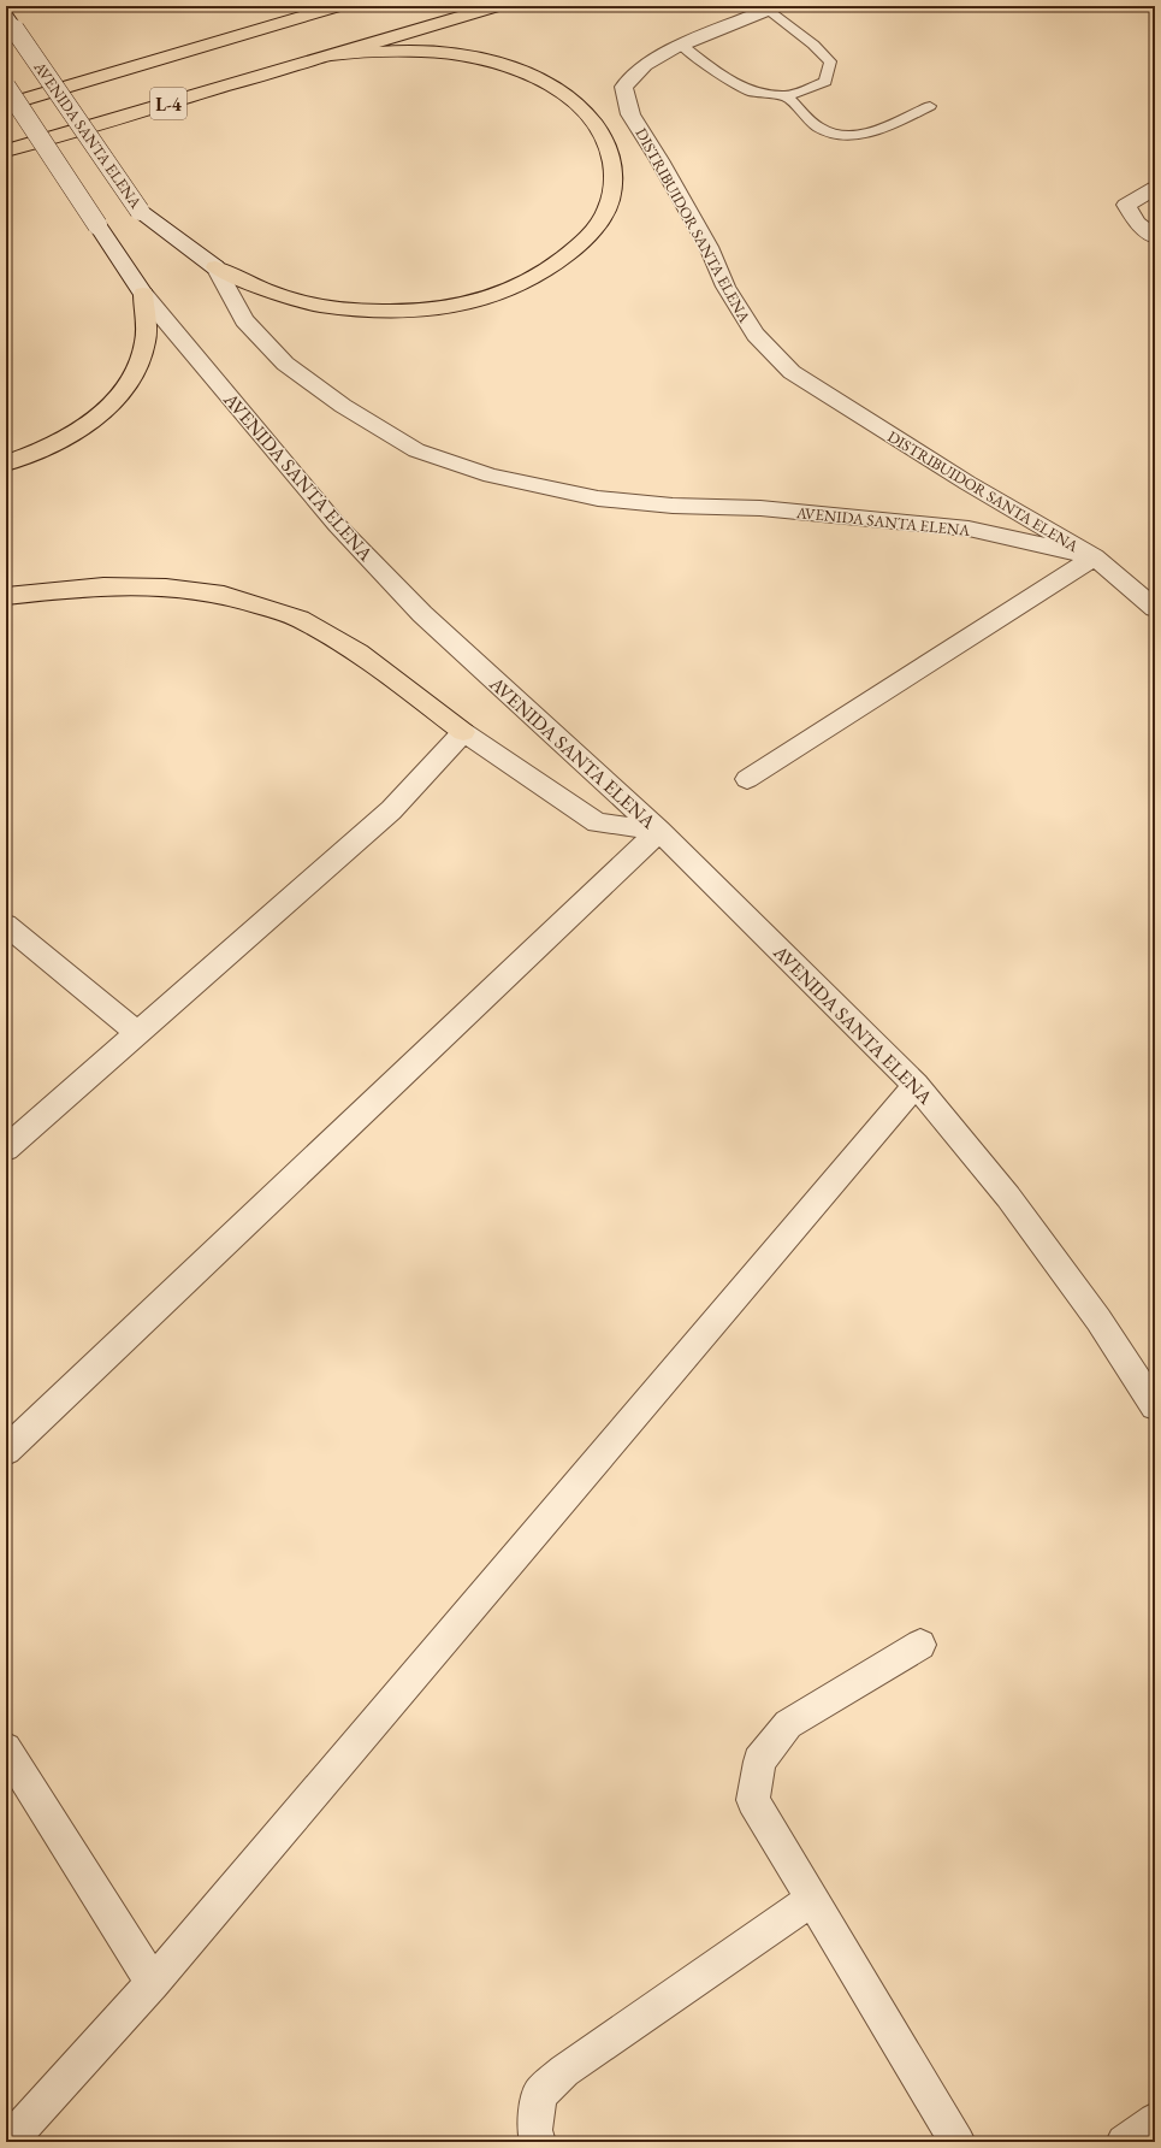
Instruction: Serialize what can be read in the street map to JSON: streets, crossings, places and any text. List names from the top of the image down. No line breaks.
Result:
{"streets":{"main road":["L-4"],"street":["AVENIDA SANTA ELENA","DISTRIBUIDOR SANTA ELENA"]},"crossings":[["AVENIDA SANTA ELENA","DISTRIBUIDOR SANTA ELENA"]]}
